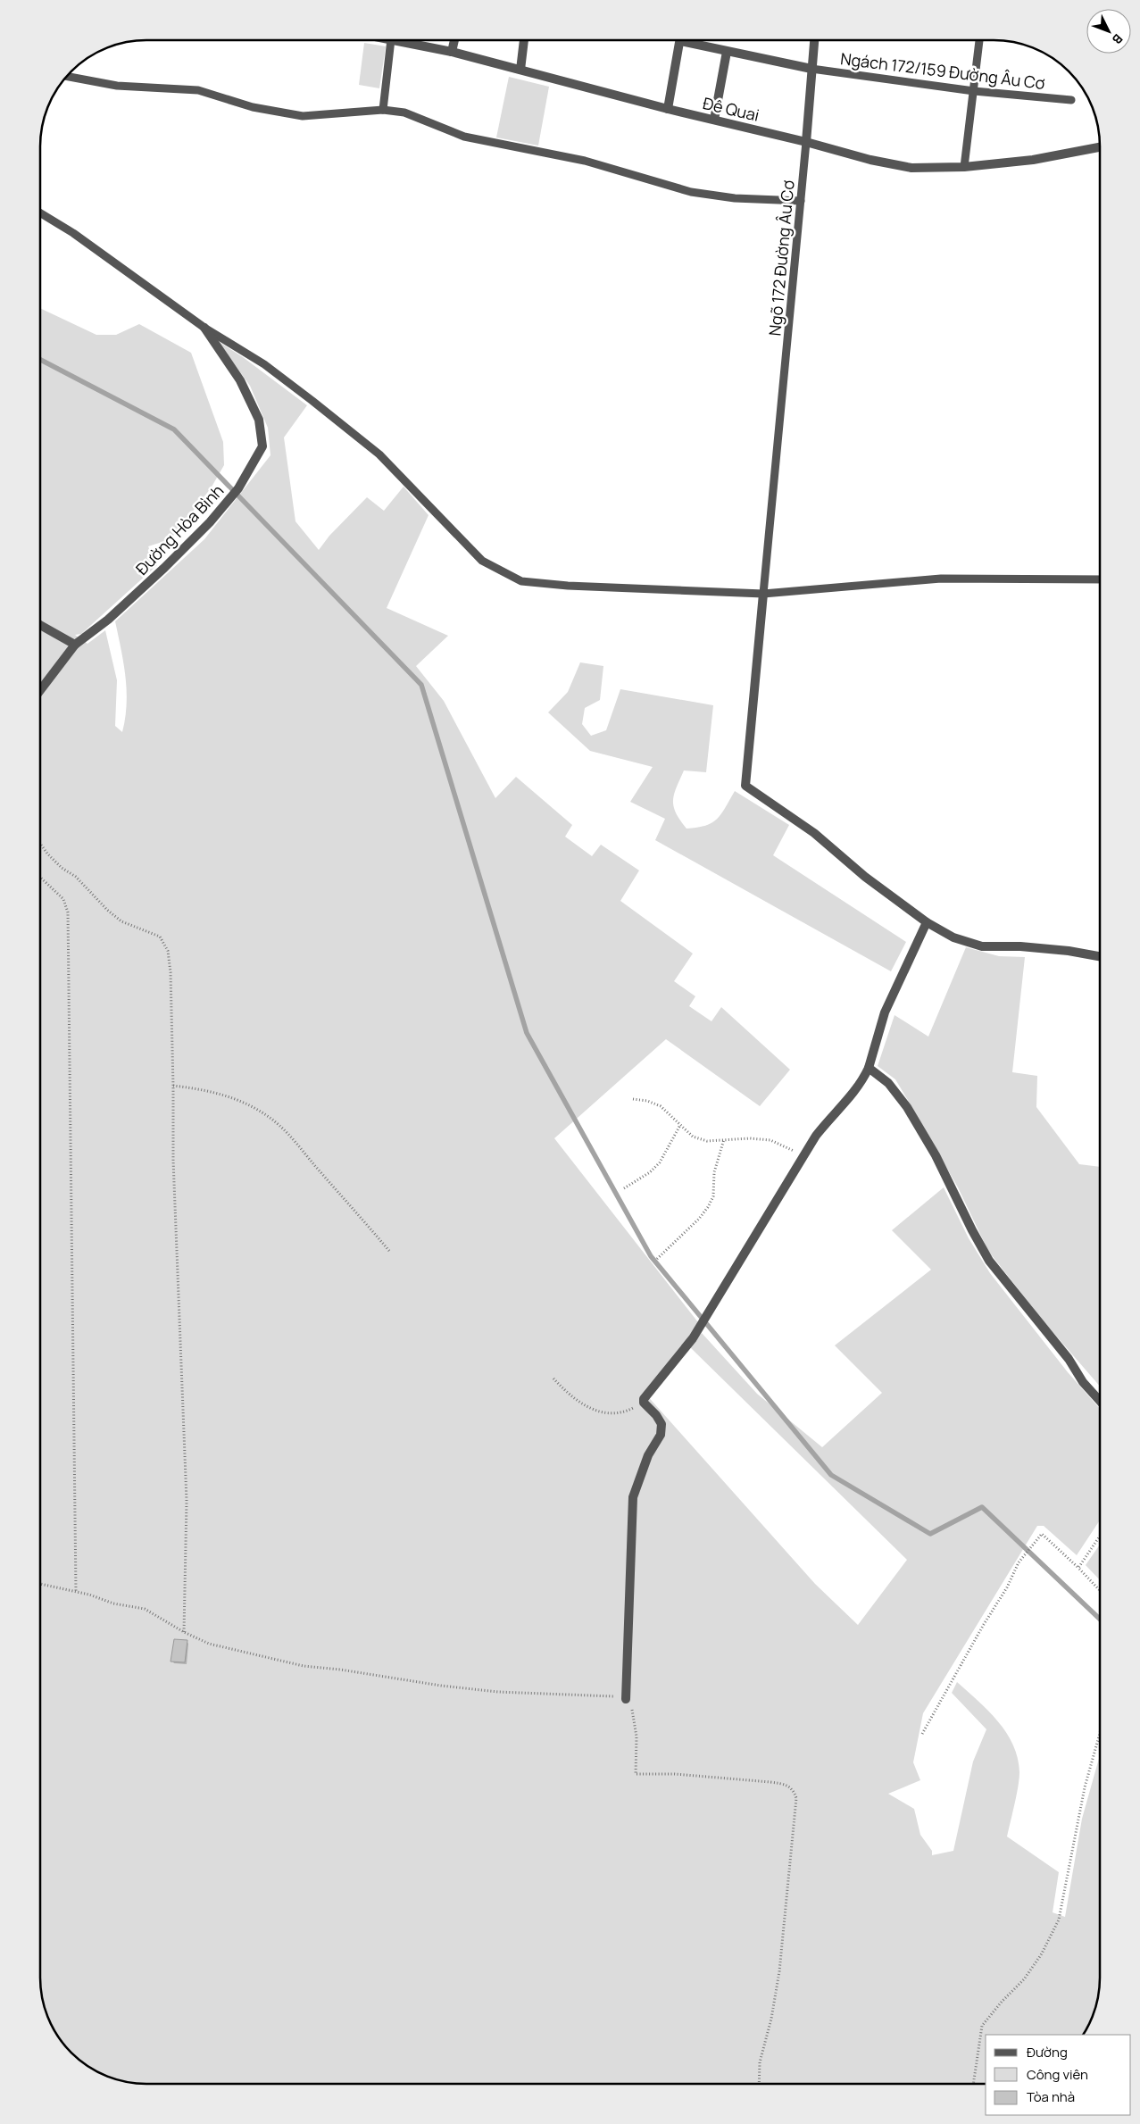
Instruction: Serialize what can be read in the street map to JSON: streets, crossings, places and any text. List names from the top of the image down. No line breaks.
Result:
{"streets":{"street":["Đê Quai","Đường Hòa Bình"],"lane":["Ngách 172/159 Đường Âu Cơ","Ngõ 172 Đường Âu Cơ"]},"crossings":[["Đê Quai","Ngõ 172 Đường Âu Cơ"]],"legend":["Đường","Công viên","Tòa nhà"],"north":"bottom right"}
